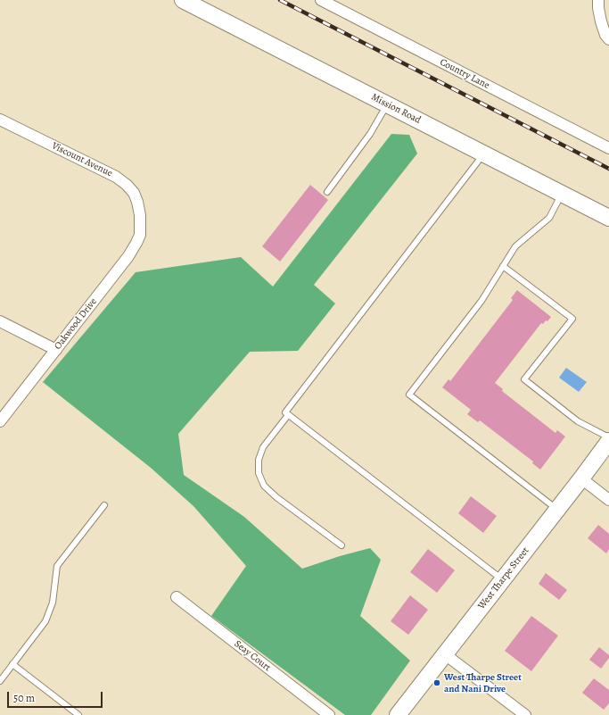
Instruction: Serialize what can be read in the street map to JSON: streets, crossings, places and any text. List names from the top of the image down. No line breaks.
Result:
{"streets":{"main road":["Mission Road","West Tharpe Street"],"street":["Country Lane","Viscount Avenue","Oakwood Drive","Seay Court"]},"crossings":[["Viscount Avenue","Oakwood Drive"]],"places":["West Tharpe Street and Nani Drive"],"scale_bar":"50 m"}
